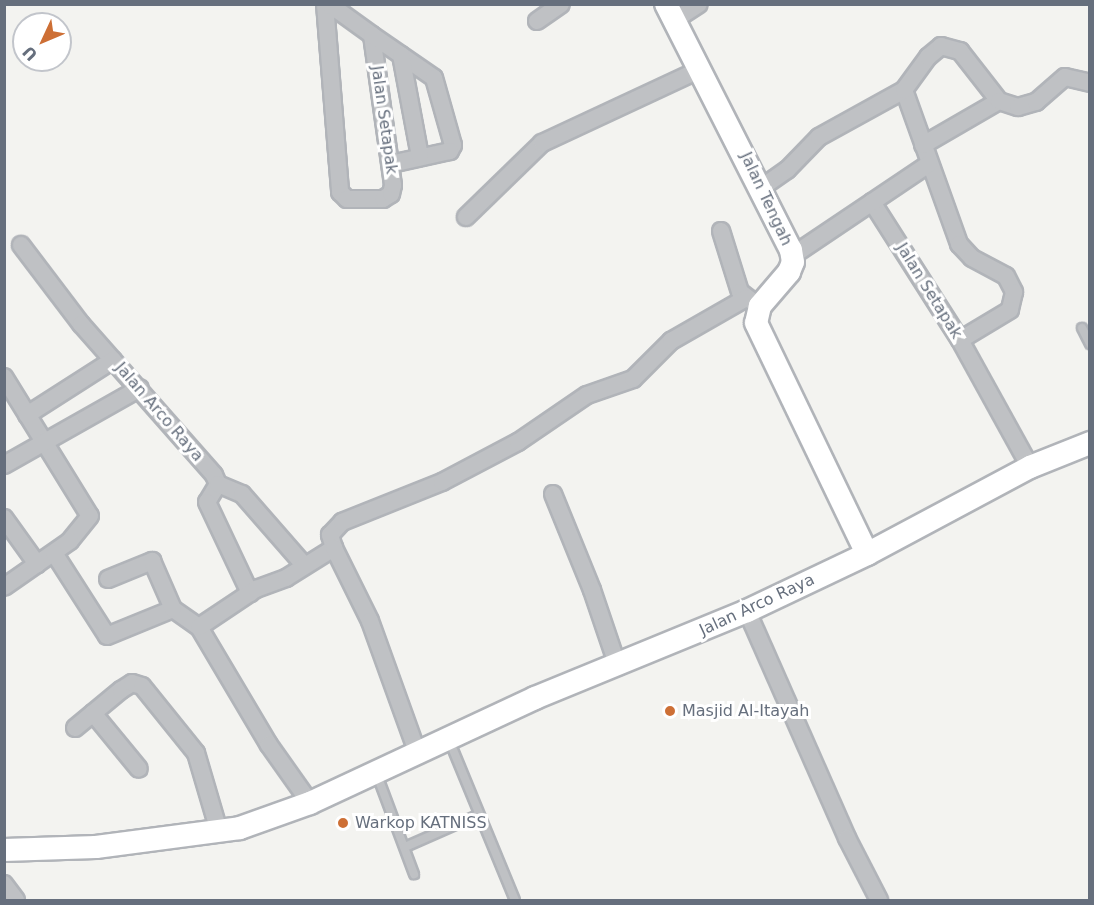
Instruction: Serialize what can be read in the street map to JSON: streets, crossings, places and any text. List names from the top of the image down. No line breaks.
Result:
{"streets":{"main road":["Jalan Tengah","Jalan Arco Raya"],"street":["Jalan Setapak"]},"crossings":[["Jalan Setapak","Jalan Arco Raya"]],"places":["Masjid Al-Itayah","Warkop KATNISS"],"north":"bottom left"}
